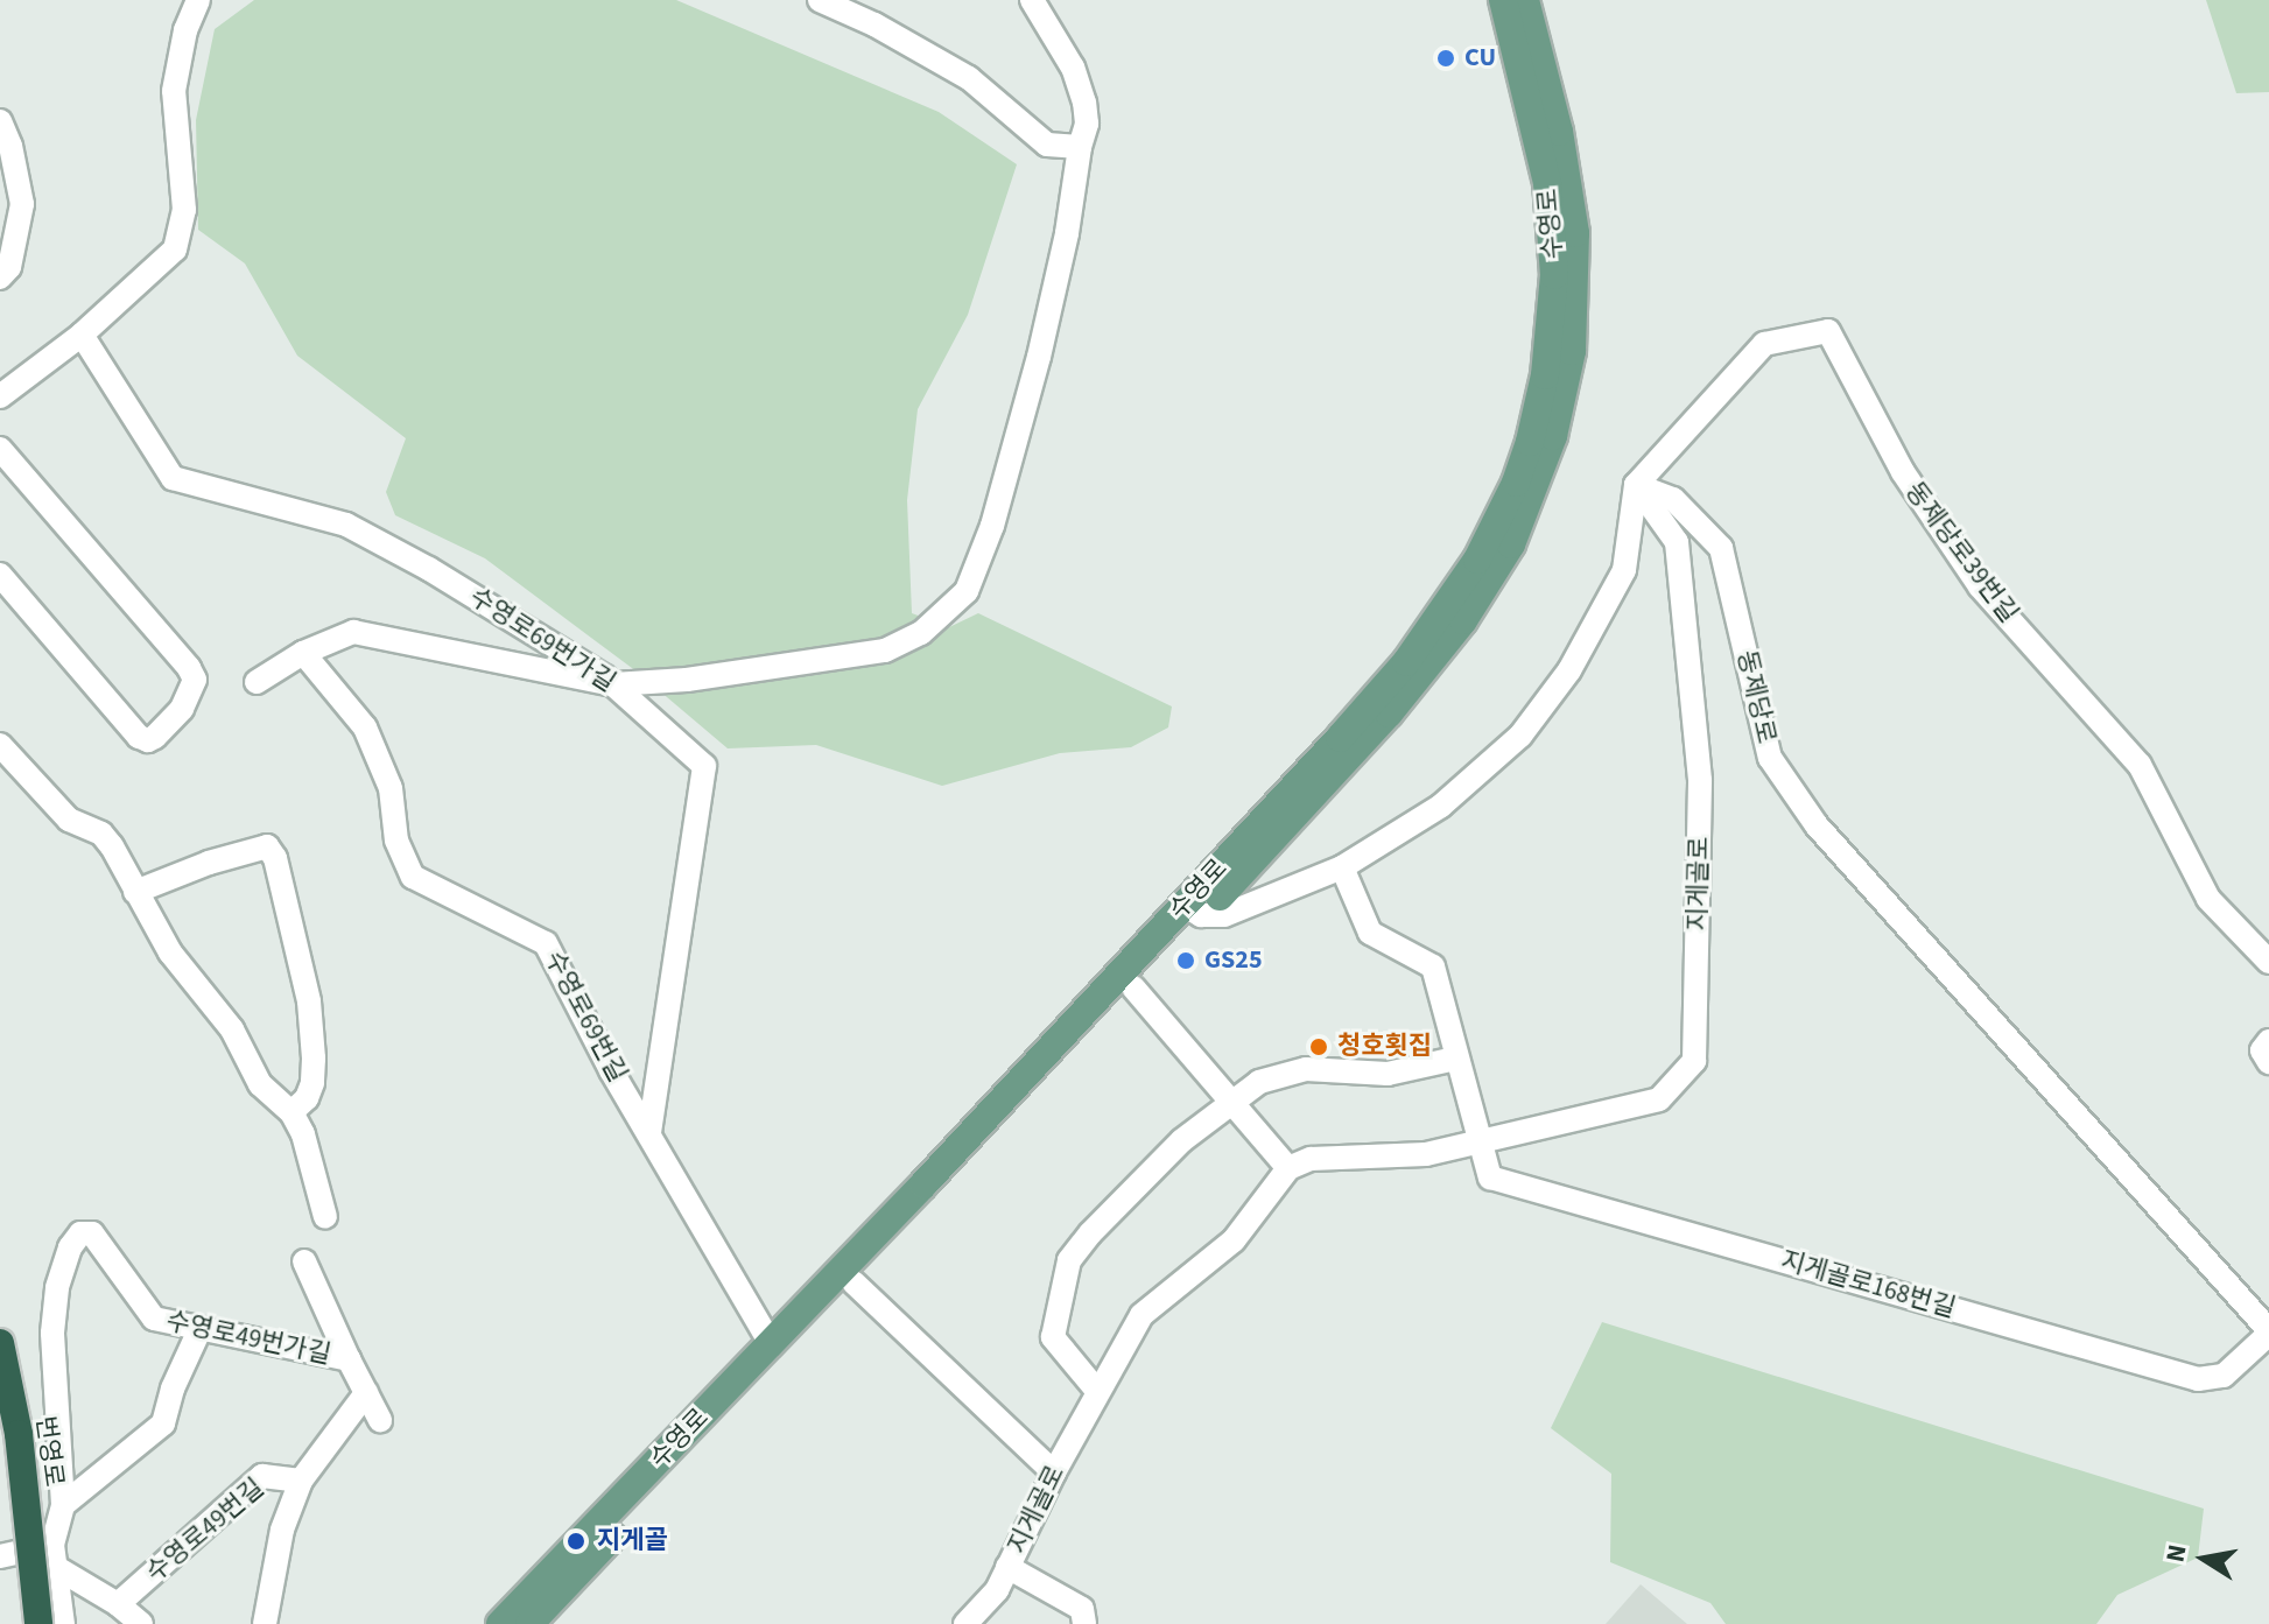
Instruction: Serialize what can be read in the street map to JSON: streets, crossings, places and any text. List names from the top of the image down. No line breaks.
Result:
{"streets":{"highway":["번영로"],"main road":["수영로"],"street":["동제당로39번길","수영로69번가길","동제당로","지게골로","수영로69번길","지게골로168번길","수영로49번가길","수영로49번길"]},"crossings":[["수영로","수영로69번길"],["동제당로39번길","동제당로"],["동제당로39번길","지게골로"],["수영로69번가길","수영로69번길"],["동제당로","지게골로"],["동제당로","지게골로168번길"],["지게골로","지게골로168번길"]],"places":["CU","GS25","청호횟집","지게골"],"north":"left"}
